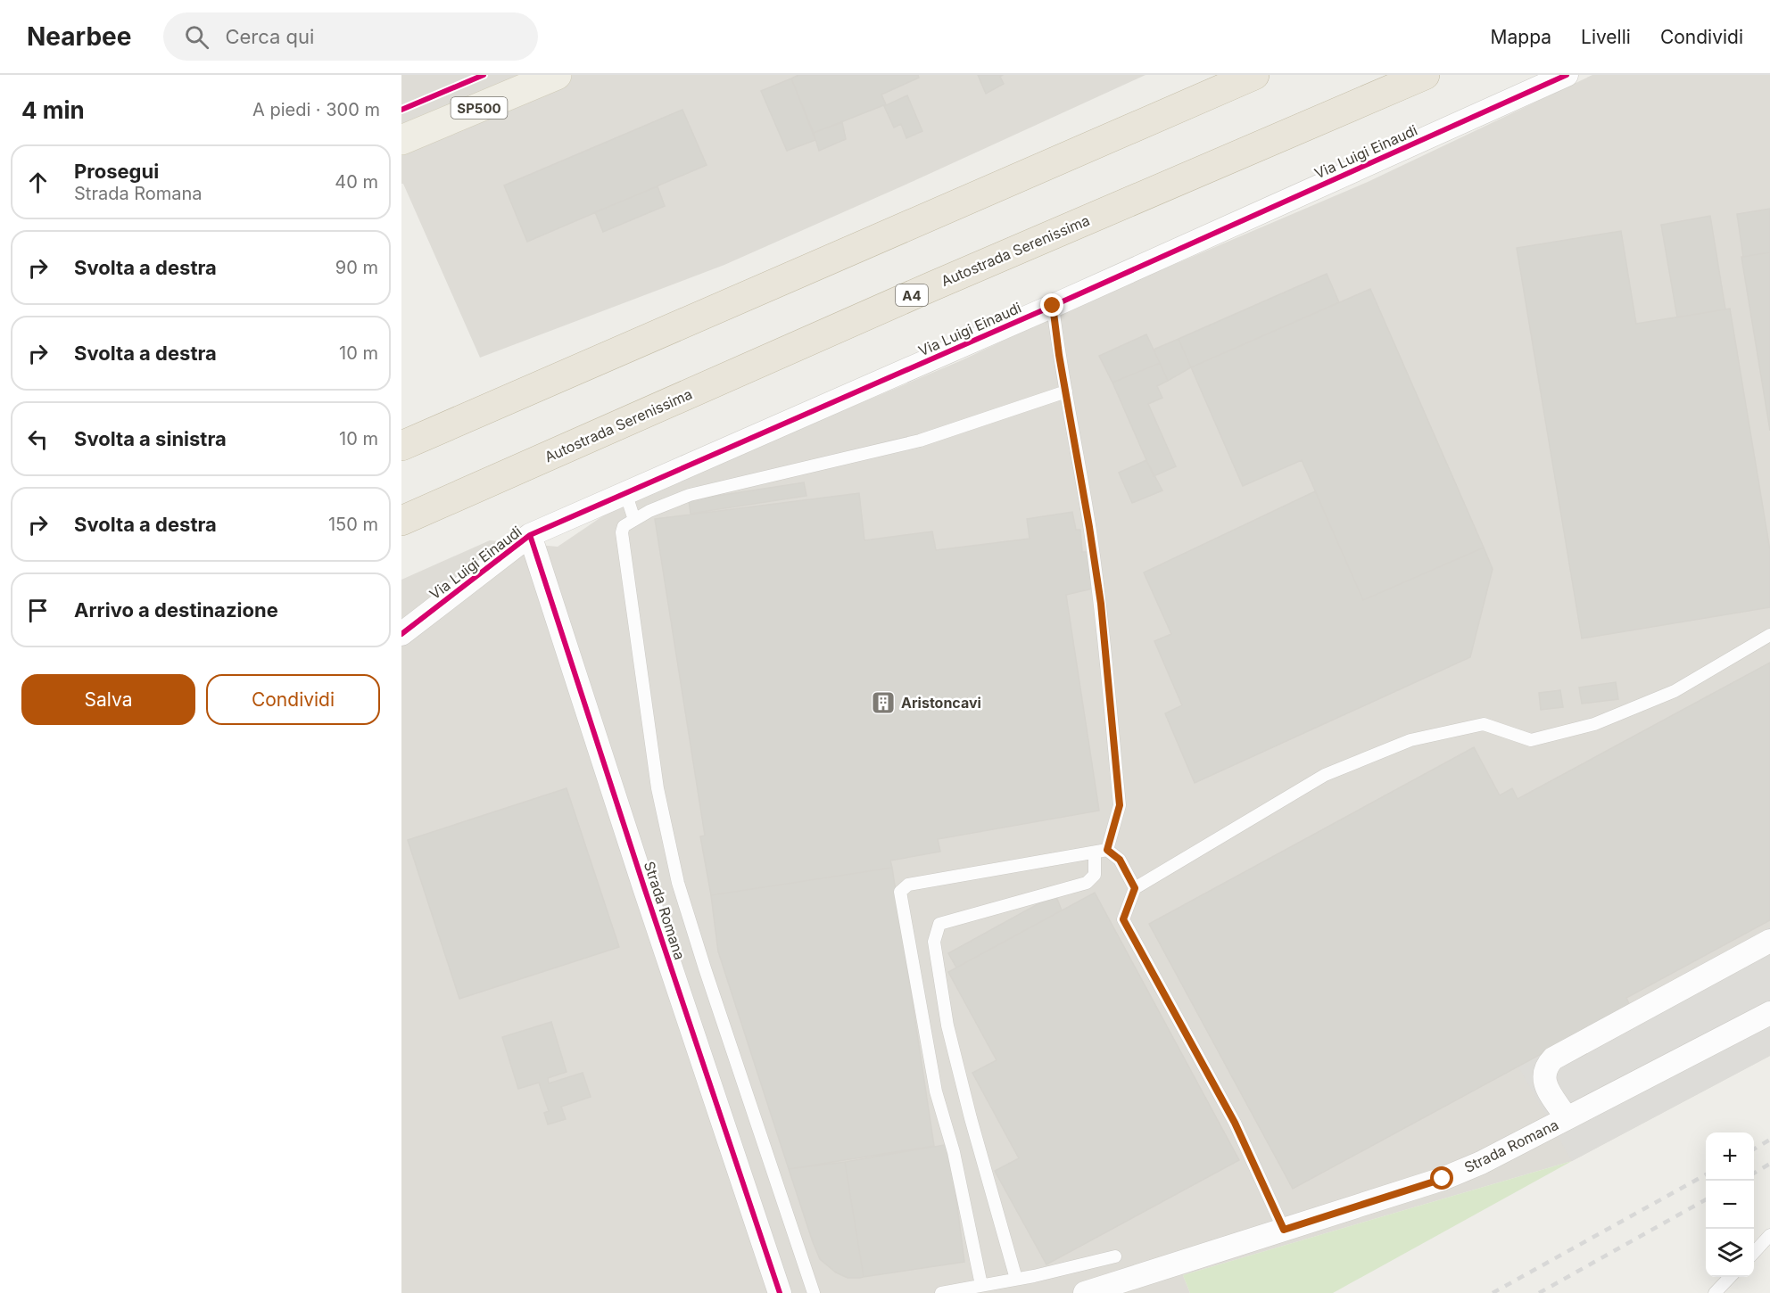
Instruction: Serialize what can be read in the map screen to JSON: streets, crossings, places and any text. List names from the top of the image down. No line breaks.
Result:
{"streets":{"highway":["Autostrada Serenissima","A4"],"main road":["SP500"],"street":["Via Luigi Einaudi","Strada Romana"]},"crossings":[["Via Luigi Einaudi","Strada Romana"]],"places":{"building":["Aristoncavi"]},"page":{"header":"Nearbee","search":"Cerca qui","nav":["Mappa","Livelli","Condividi"],"heading":["4 min","A piedi · 300 m"],"list":[["Prosegui","Strada Romana","40 m"],["Svolta a destra","90 m"],["Svolta a destra","10 m"],["Svolta a sinistra","10 m"],["Svolta a destra","150 m"],"Arrivo a destinazione"],"buttons":["Salva","Condividi"],"map_buttons":["+","−"]}}
